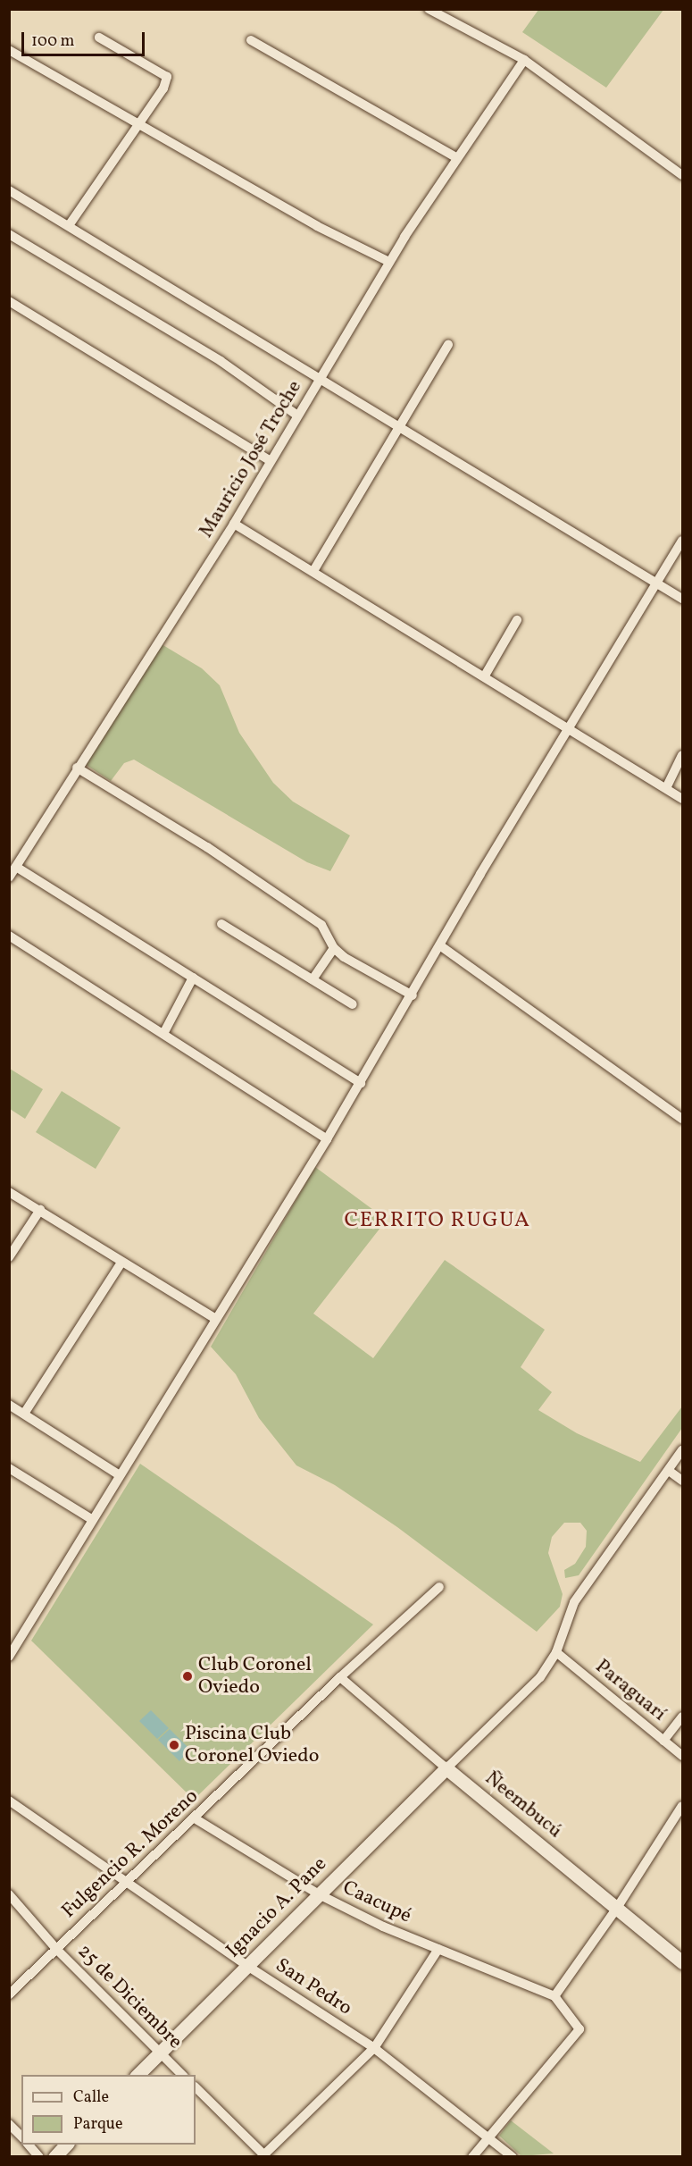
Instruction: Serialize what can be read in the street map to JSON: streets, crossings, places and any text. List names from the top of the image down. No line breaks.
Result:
{"streets":{"street":["Mauricio José Troche","Paraguarí","Ñeembucú","Fulgencio R. Moreno","Caacupé","Ignacio A. Pane","San Pedro","25 de Diciembre"]},"crossings":[["Ñeembucú","Fulgencio R. Moreno"],["Ñeembucú","Ignacio A. Pane"],["Fulgencio R. Moreno","Caacupé"],["Fulgencio R. Moreno","San Pedro"],["Fulgencio R. Moreno","25 de Diciembre"],["Caacupé","Ignacio A. Pane"],["Ignacio A. Pane","San Pedro"],["Ignacio A. Pane","25 de Diciembre"]],"districts":["CERRITO RUGUA"],"places":["Club Coronel Oviedo","Piscina Club Coronel Oviedo"],"legend":["Calle","Parque"],"scale_bar":"100 m"}
